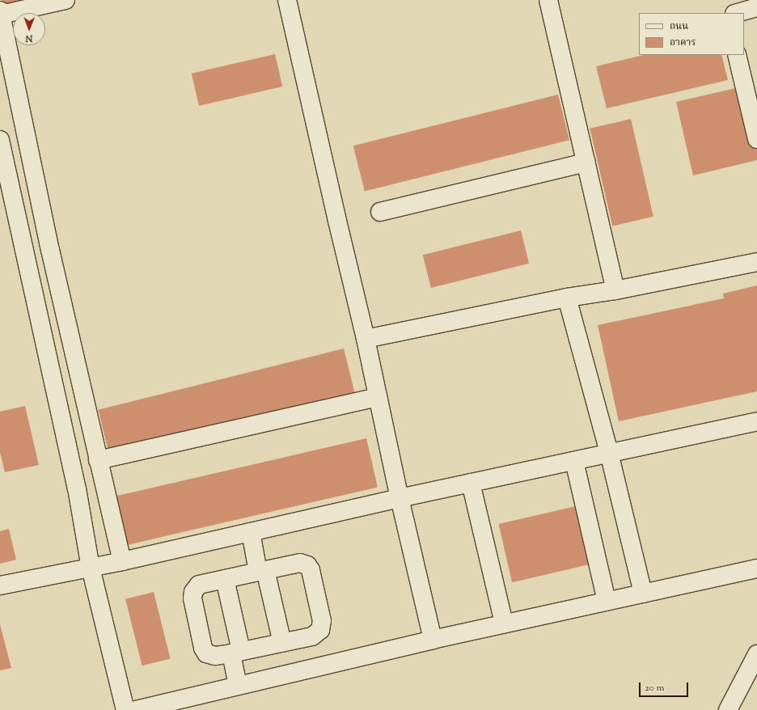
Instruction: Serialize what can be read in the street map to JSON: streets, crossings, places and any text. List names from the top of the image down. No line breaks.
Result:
{"legend":["ถนน","อาคาร"],"scale_bar":"20 m","north":"bottom"}
